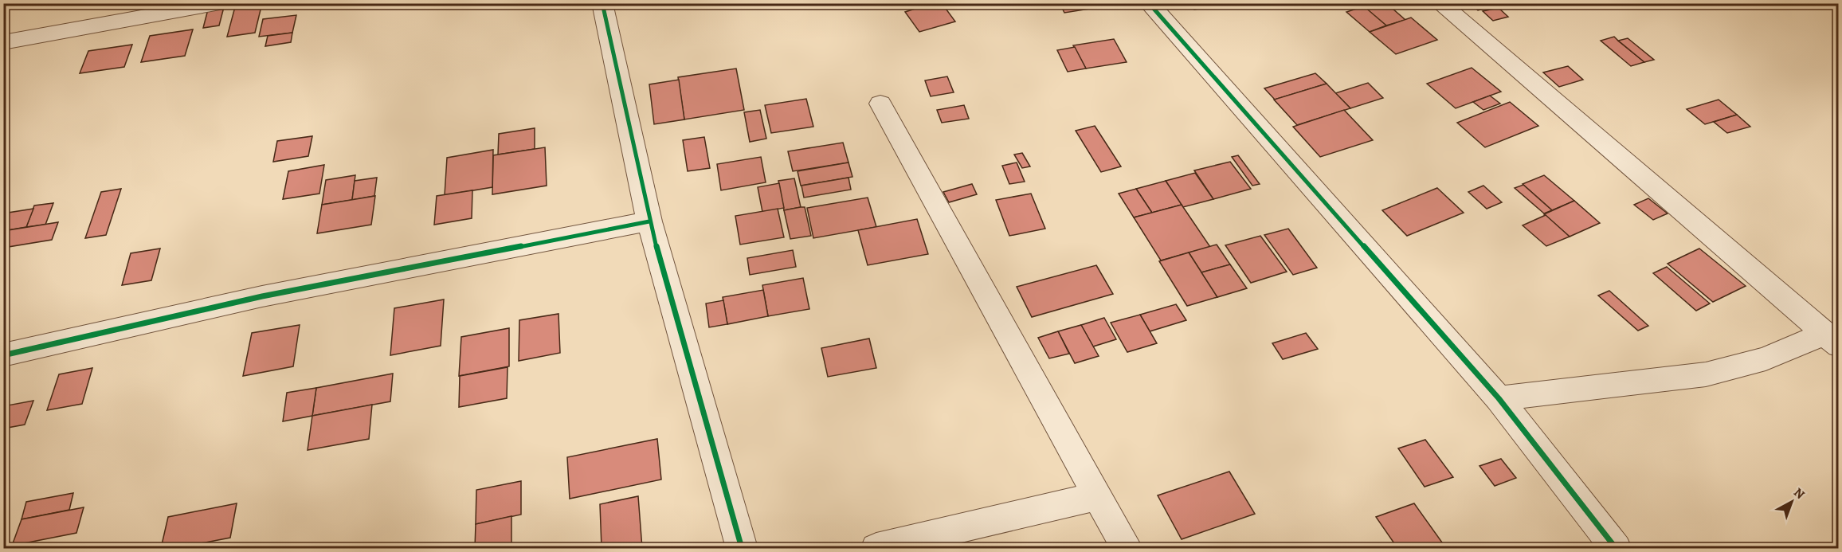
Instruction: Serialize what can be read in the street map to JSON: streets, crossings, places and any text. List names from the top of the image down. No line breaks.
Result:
{"north":"top right"}
